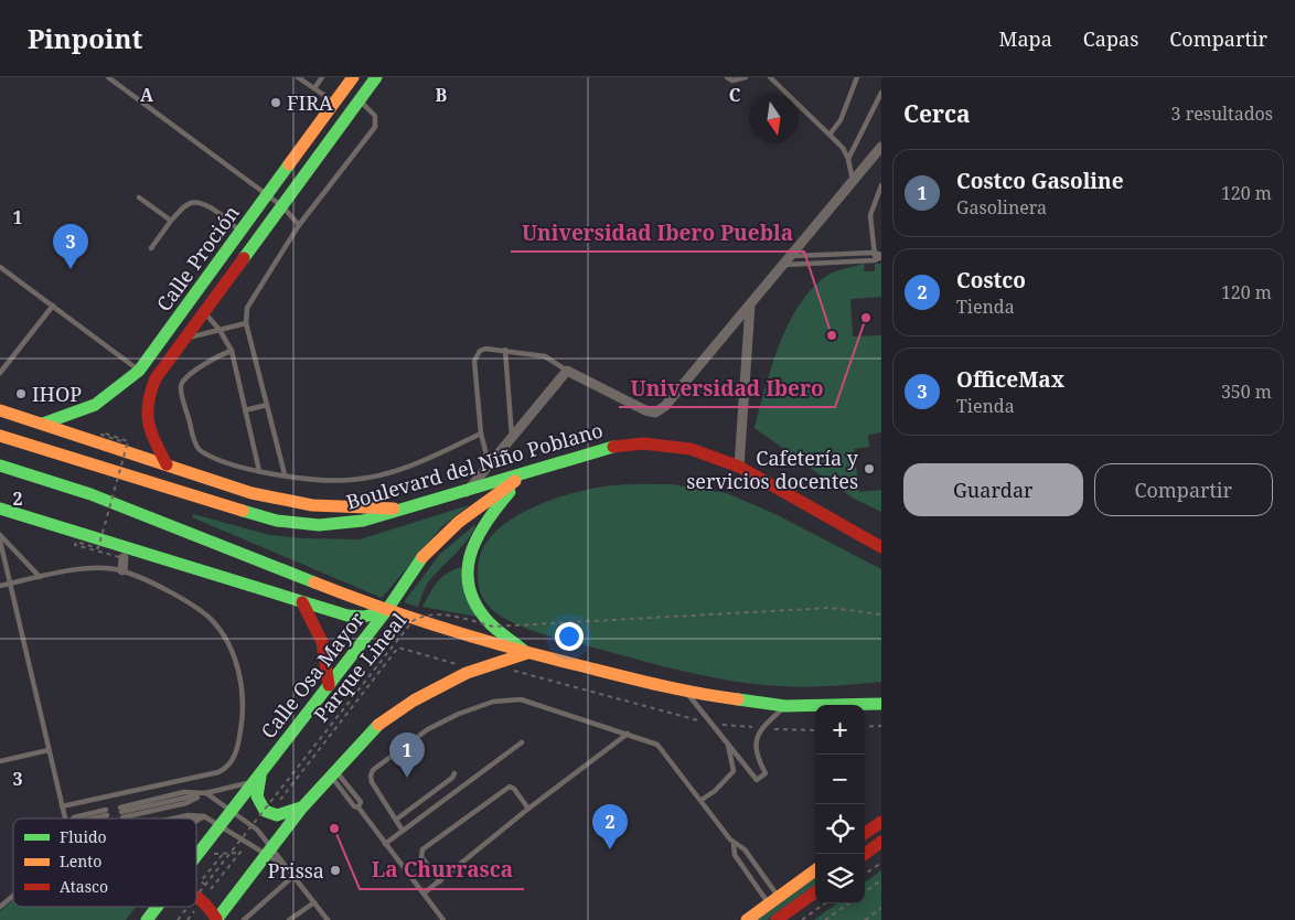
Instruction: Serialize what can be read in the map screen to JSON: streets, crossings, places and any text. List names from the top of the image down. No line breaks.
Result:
{"streets":{"main road":["Calle Proción","Boulevard del Niño Poblano","Calle Osa Mayor"],"path":["Parque Lineal"]},"crossings":[["Boulevard del Niño Poblano","Calle Osa Mayor"]],"places":["FIRA","Universidad Ibero","Universidad Ibero Puebla","IHOP","Cafetería y servicios docentes","La Churrasca","Prissa"],"legend":["Fluido","Lento","Atasco"],"north":"bottom","page":{"header":"Pinpoint","nav":["Mapa","Capas","Compartir"],"heading":["Cerca","3 resultados"],"list":[{"mark":"1","name":"Costco Gasoline","note":"Gasolinera","value":"120 m"},{"mark":"2","name":"Costco","note":"Tienda","value":"120 m"},{"mark":"3","name":"OfficeMax","note":"Tienda","value":"350 m"}],"pins":["3","1","2"],"buttons":["Guardar","Compartir"],"map_buttons":["+","−"]},"grid":{"columns":["A","B","C"],"rows":["1","2","3"]}}
